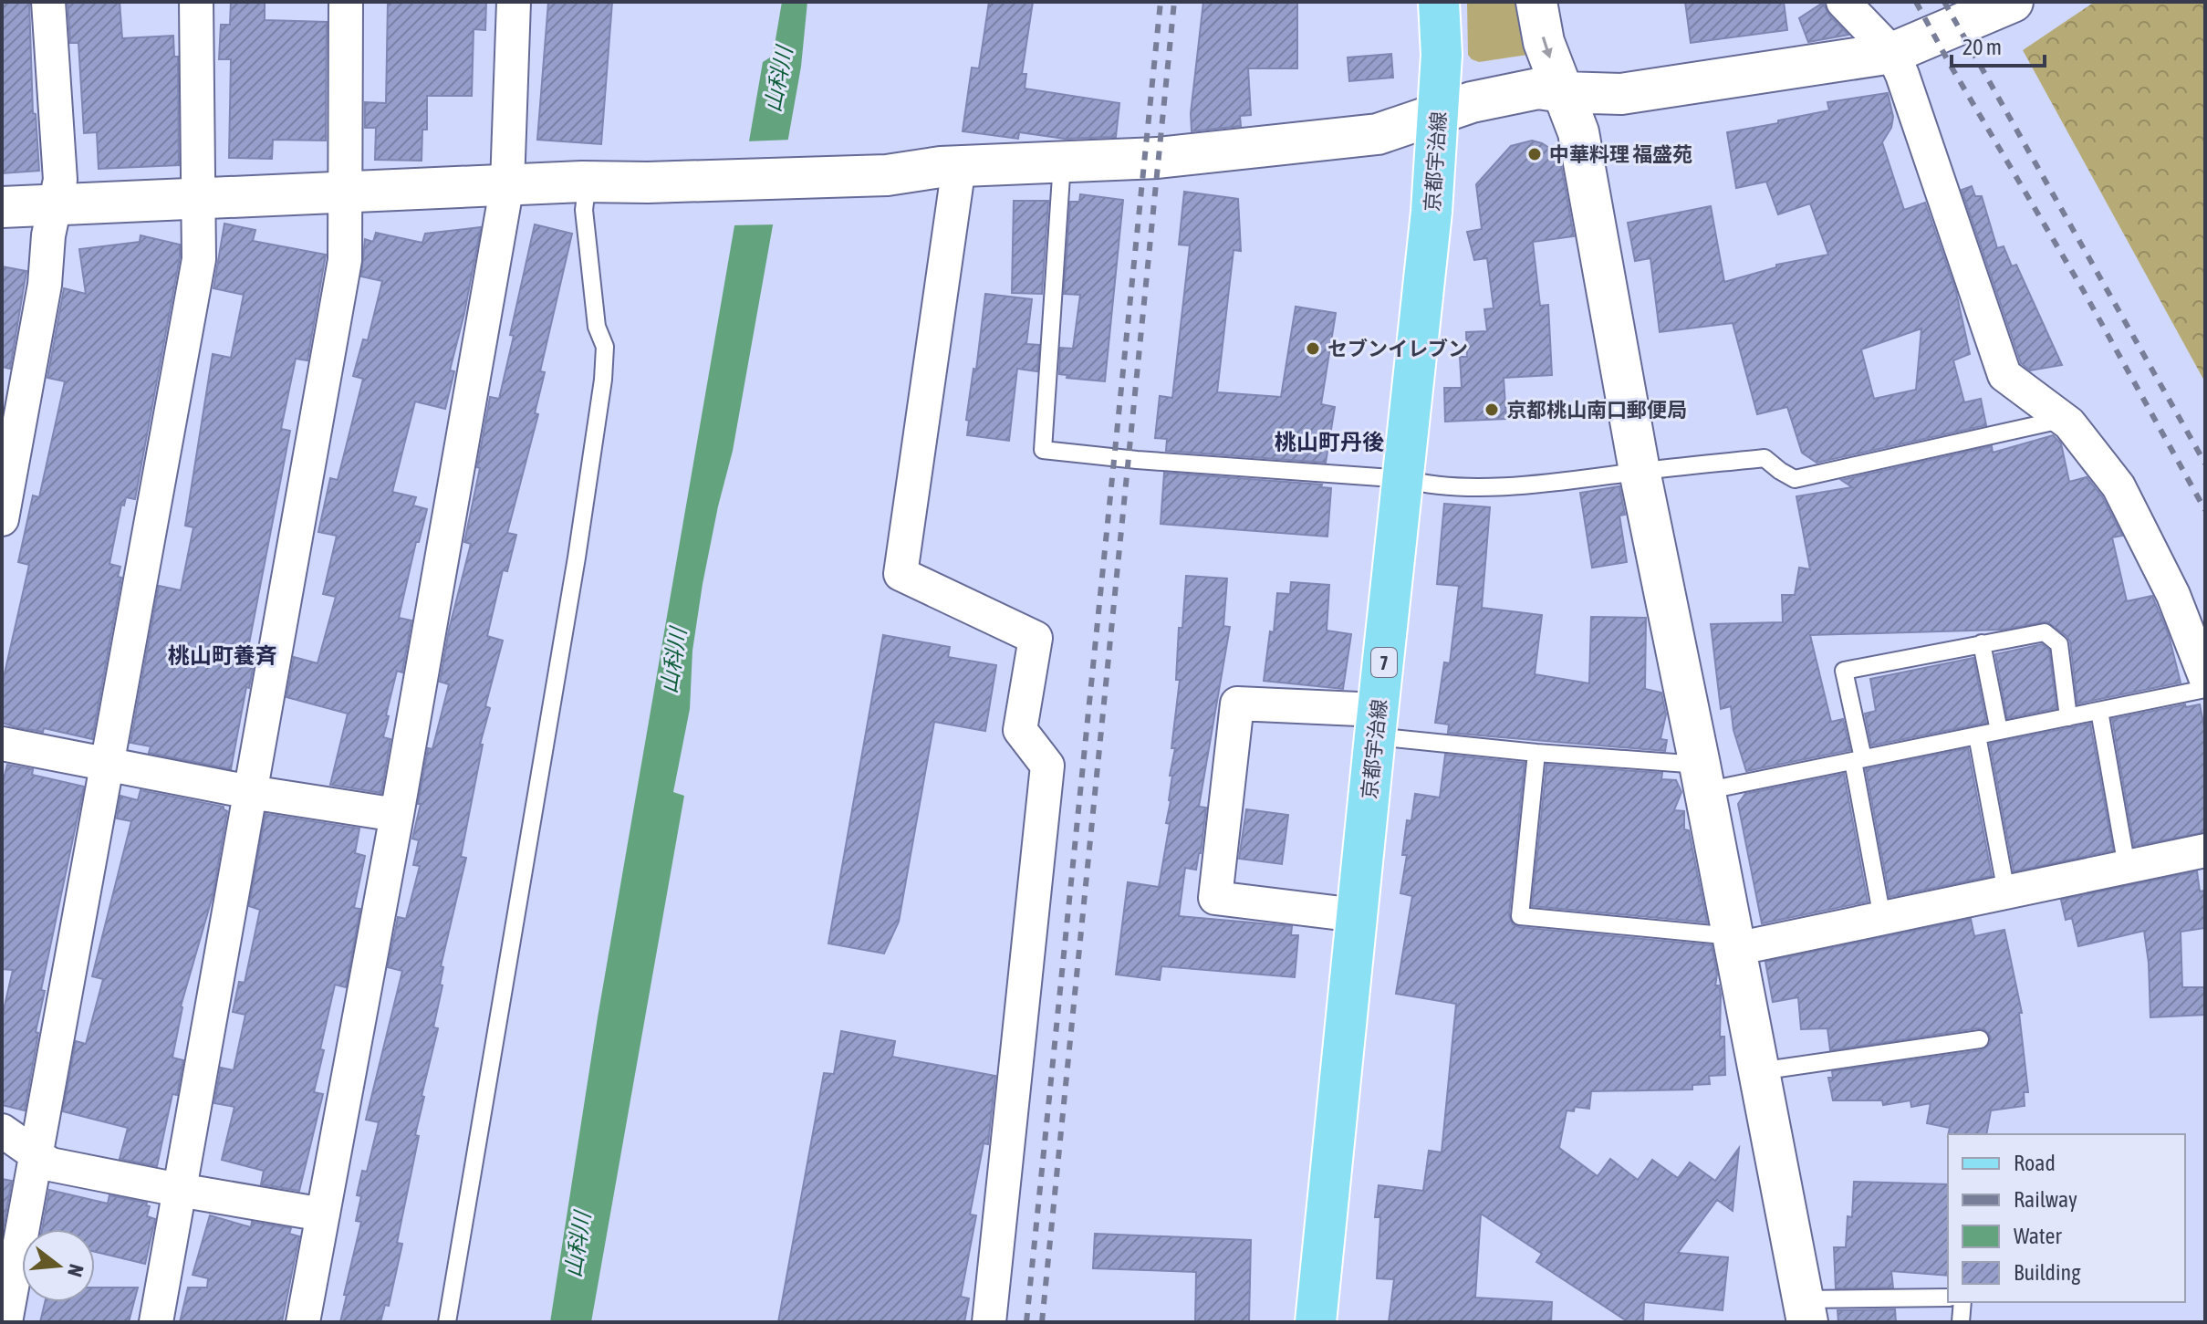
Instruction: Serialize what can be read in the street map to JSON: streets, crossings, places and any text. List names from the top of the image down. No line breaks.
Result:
{"streets":{"main road":["京都宇治線","7"]},"districts":["桃山町丹後","桃山町養斉"],"water":["山科川"],"places":["中華料理 福盛苑","セブンイレブン","京都桃山南口郵便局"],"legend":["Road","Railway","Water","Building"],"scale_bar":"20 m","north":"right"}
